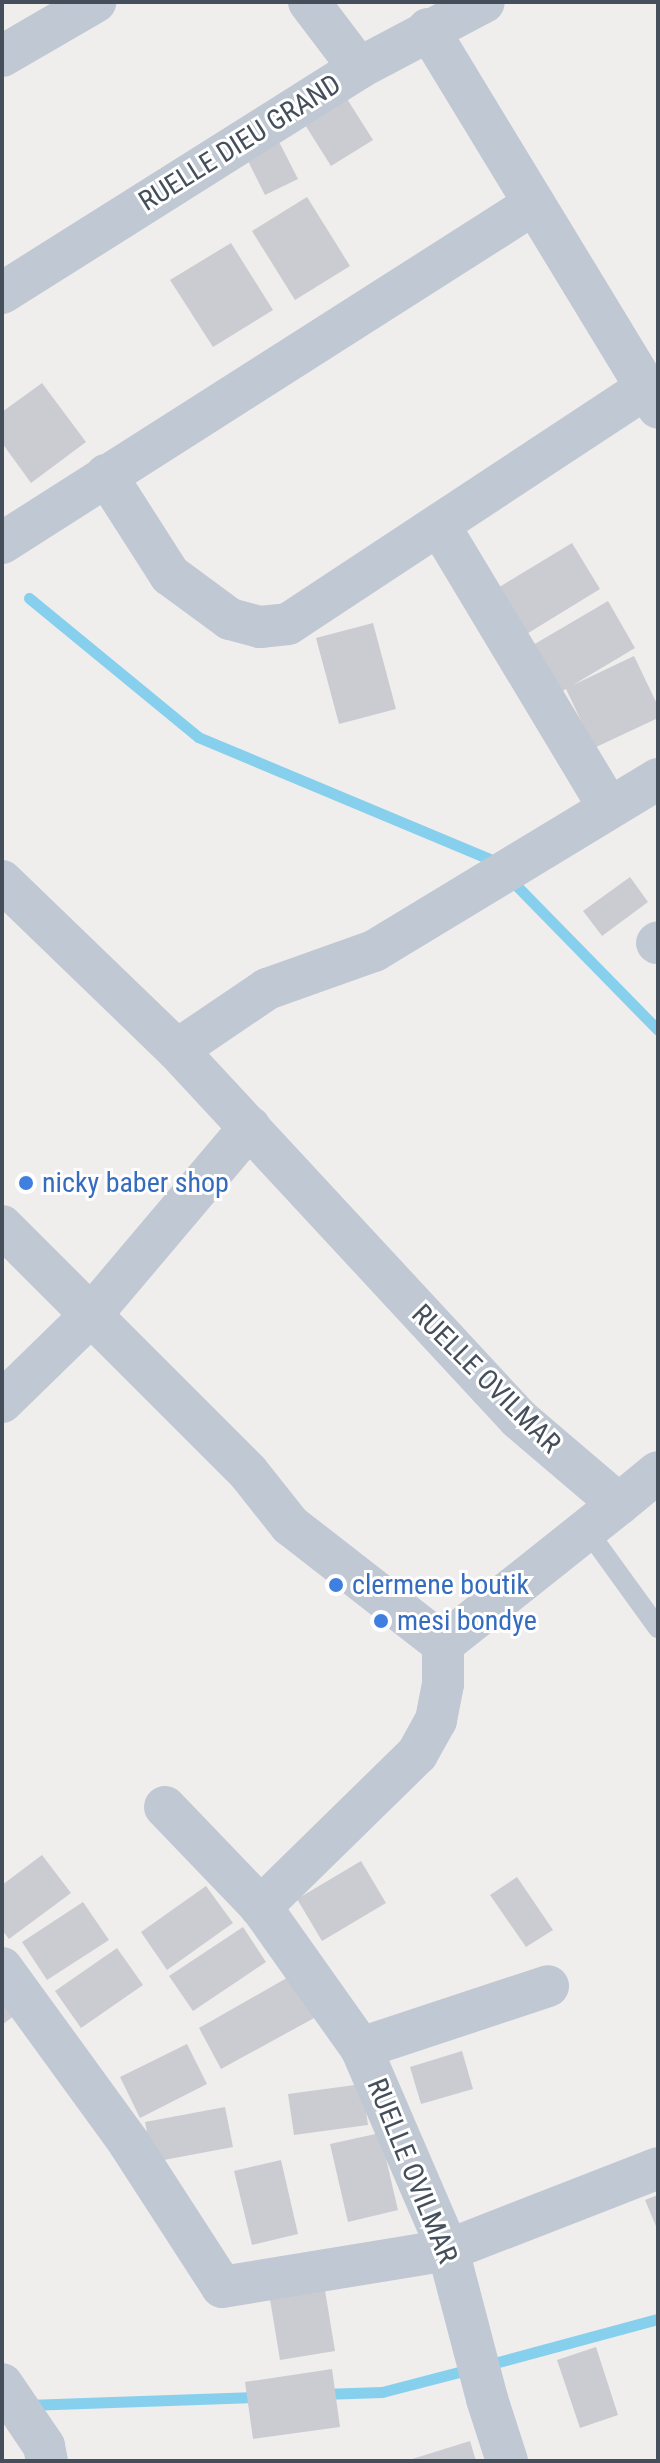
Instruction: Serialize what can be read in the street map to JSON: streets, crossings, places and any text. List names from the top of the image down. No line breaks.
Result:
{"streets":{"street":["RUELLE DIEU GRAND","RUELLE OVILMAR"]},"places":["nicky baber shop","clermene boutik","mesi bondye"]}
